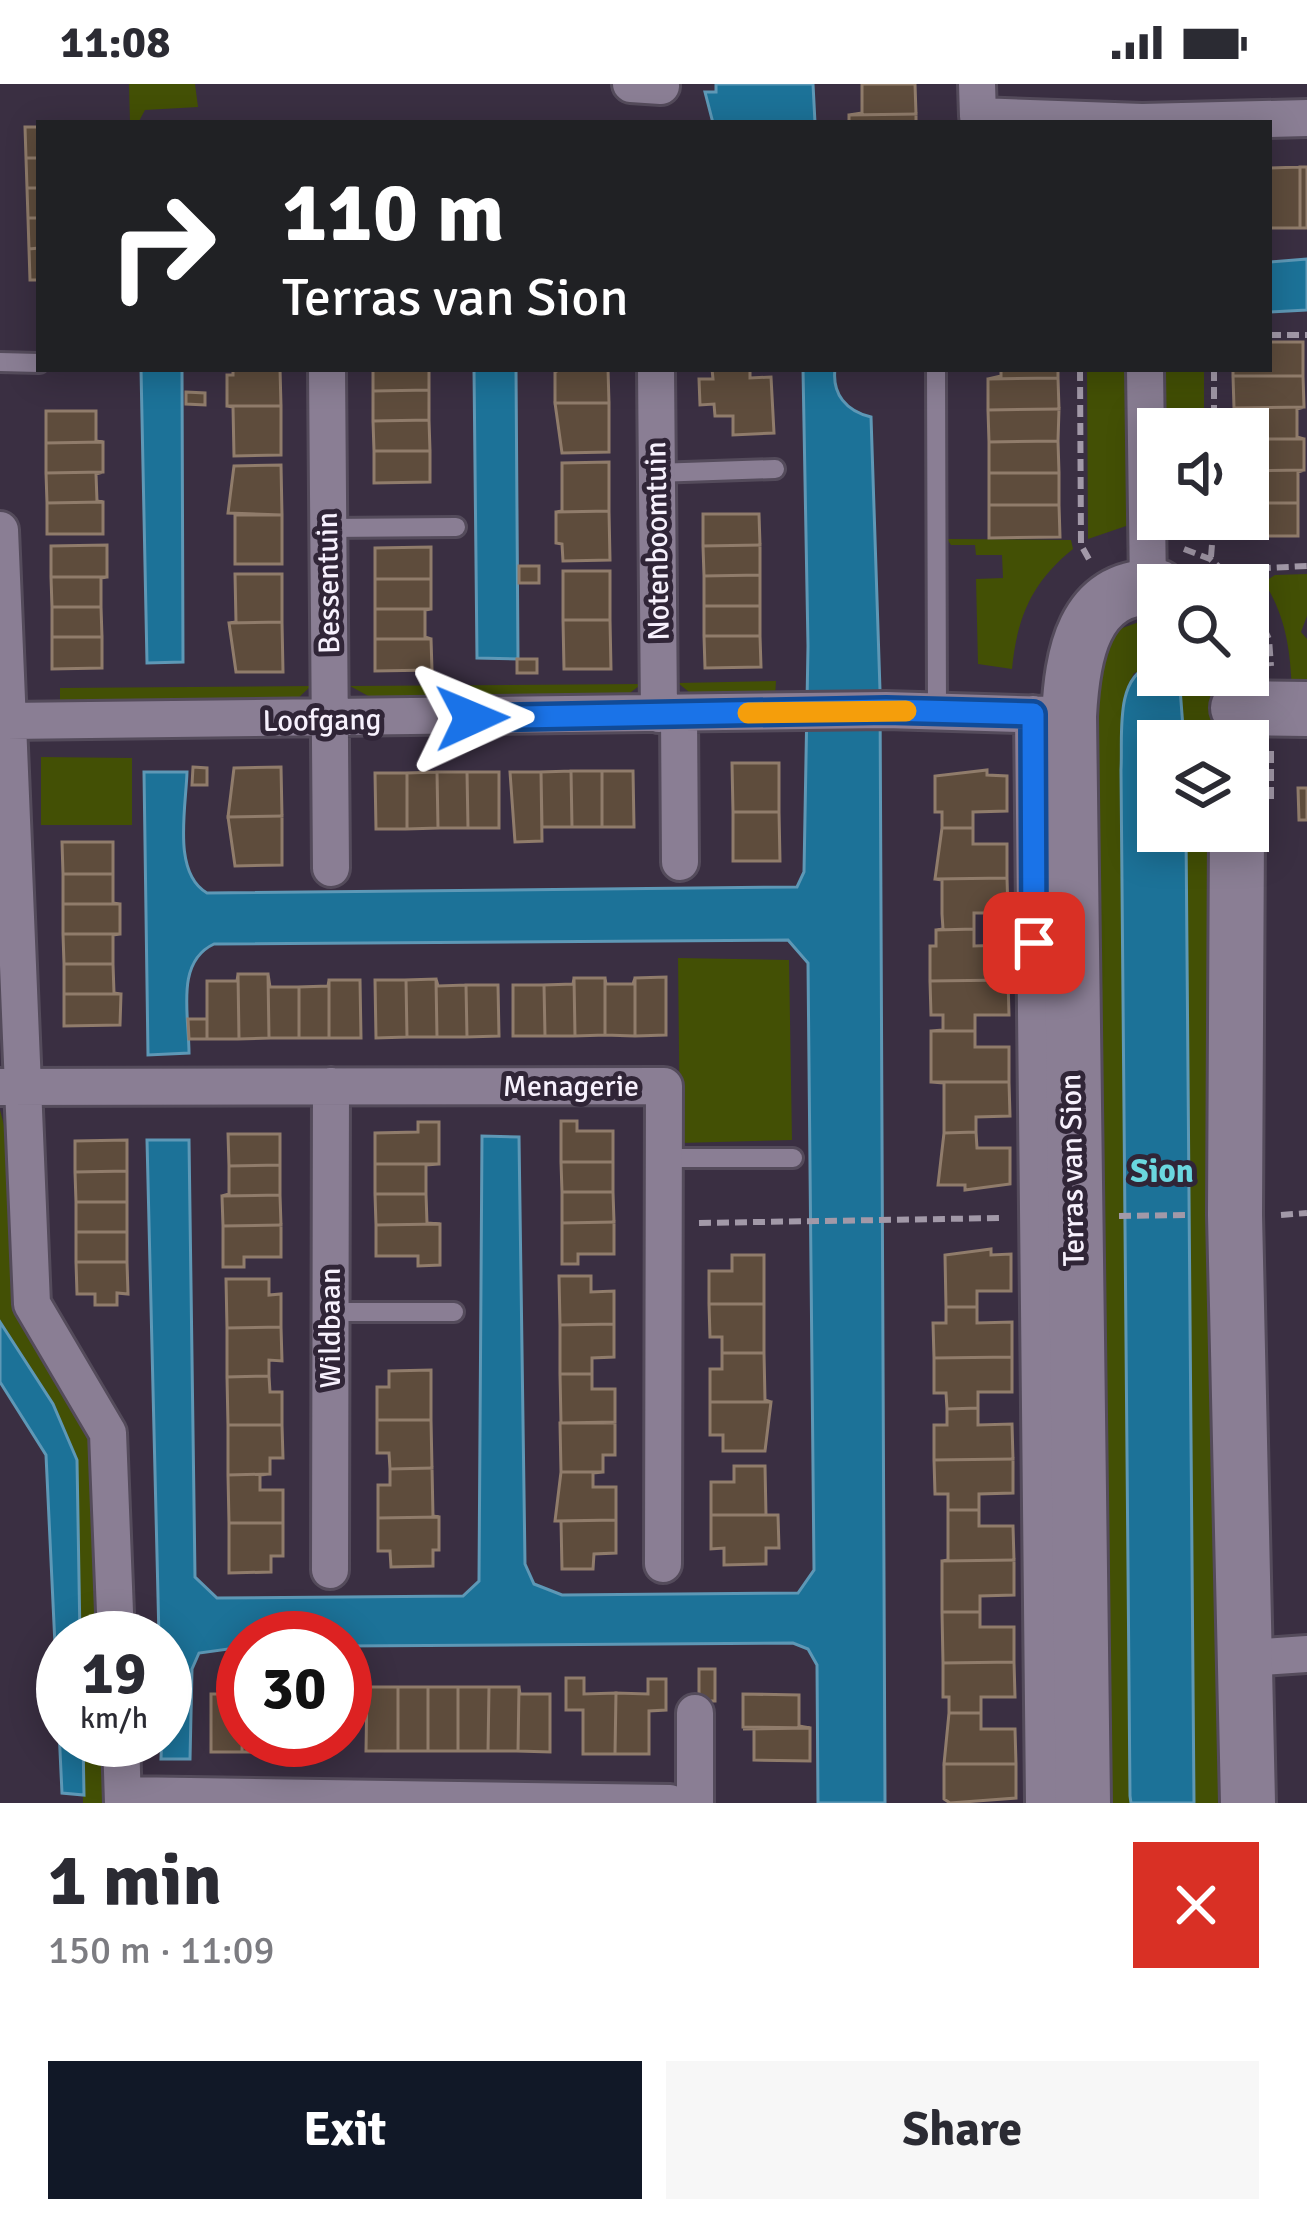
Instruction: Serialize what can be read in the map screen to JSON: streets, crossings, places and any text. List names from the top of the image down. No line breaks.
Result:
{"streets":{"street":["Notenboomtuin","Bessentuin","Loofgang","Menagerie","Terras van Sion","Wildbaan"]},"crossings":[["Notenboomtuin","Loofgang"],["Bessentuin","Loofgang"],["Loofgang","Terras van Sion"],["Menagerie","Wildbaan"]],"districts":["Sion"],"page":{"status":"11:08","turn":["110 m","Terras van Sion"],"speed":"19 km/h","limit":"30","heading":["1 min","150 m · 11:09"],"buttons":["Exit","Share"]}}
